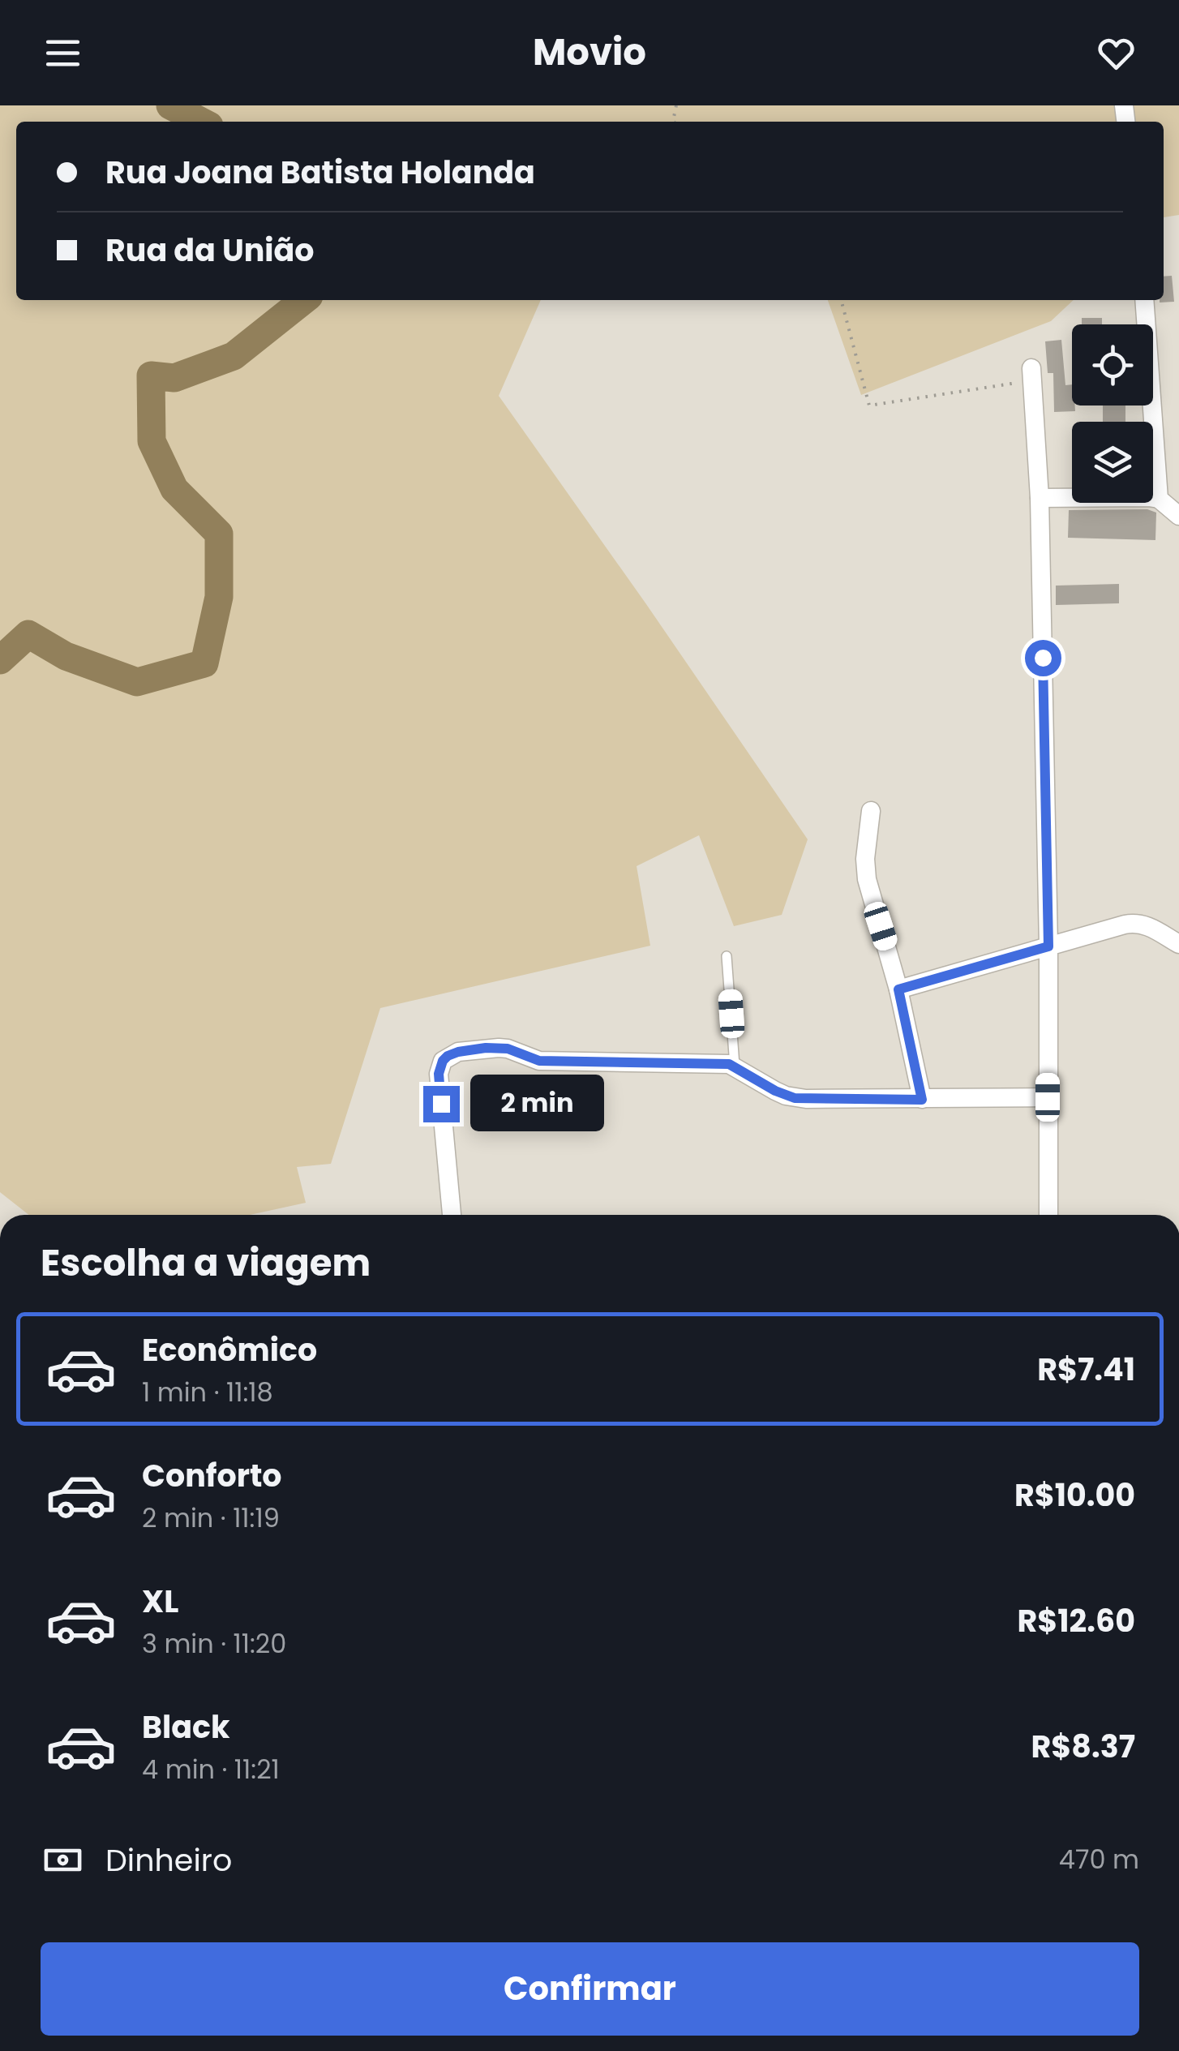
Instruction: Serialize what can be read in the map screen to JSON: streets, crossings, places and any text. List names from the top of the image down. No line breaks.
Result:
{"page":{"header":"Movio","banner":["Rua Joana Batista Holanda","Rua da União"],"bubble":"2 min","heading":"Escolha a viagem","list":[{"name":"Econômico","note":"1 min · 11:18","value":"R$7.41"},{"name":"Conforto","note":"2 min · 11:19","value":"R$10.00"},{"name":"XL","note":"3 min · 11:20","value":"R$12.60"},{"name":"Black","note":"4 min · 11:21","value":"R$8.37"}],"pay":["Dinheiro","470 m"],"buttons":"Confirmar"}}
